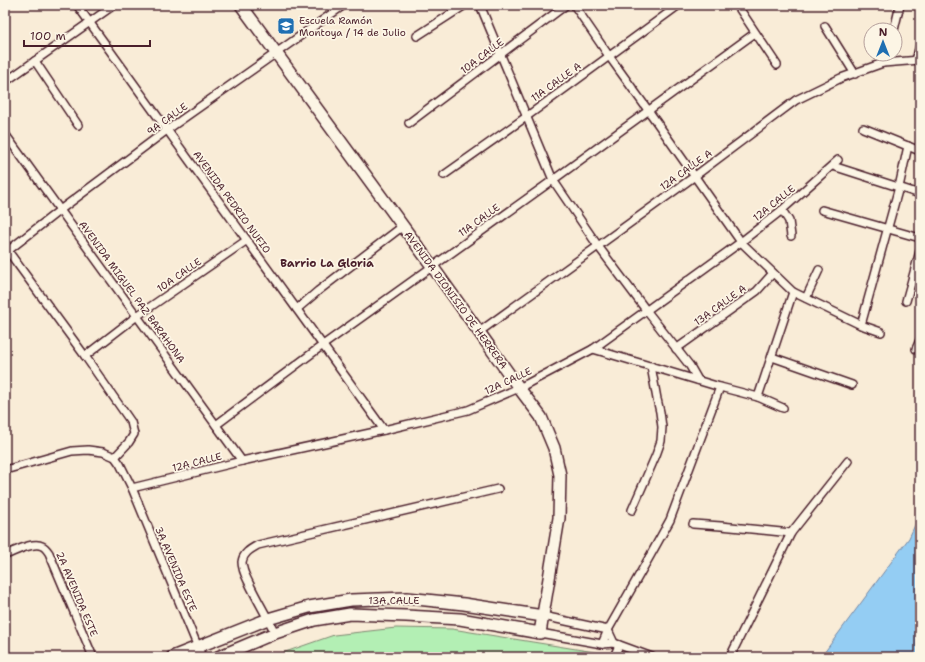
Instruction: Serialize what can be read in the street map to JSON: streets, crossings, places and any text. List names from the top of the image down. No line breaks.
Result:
{"streets":{"street":["10A CALLE","11A CALLE A","9A CALLE","12A CALLE A","AVENIDA PEDRIO NUFIO","12A CALLE","11A CALLE","AVENIDA MIGUEL PAZ BARAHONA","AVENIDA DIONISIO DE HERRERA","13A CALLE A","3A AVENIDA ESTE","2A AVENIDA ESTE","13A CALLE"]},"crossings":[["10A CALLE","AVENIDA PEDRIO NUFIO"],["10A CALLE","AVENIDA MIGUEL PAZ BARAHONA"],["9A CALLE","AVENIDA PEDRIO NUFIO"],["9A CALLE","AVENIDA MIGUEL PAZ BARAHONA"],["9A CALLE","AVENIDA DIONISIO DE HERRERA"],["12A CALLE A","AVENIDA DIONISIO DE HERRERA"],["AVENIDA PEDRIO NUFIO","12A CALLE"],["AVENIDA PEDRIO NUFIO","11A CALLE"],["12A CALLE","AVENIDA MIGUEL PAZ BARAHONA"],["12A CALLE","AVENIDA DIONISIO DE HERRERA"],["12A CALLE","3A AVENIDA ESTE"],["11A CALLE","AVENIDA MIGUEL PAZ BARAHONA"],["11A CALLE","AVENIDA DIONISIO DE HERRERA"],["AVENIDA DIONISIO DE HERRERA","13A CALLE"],["3A AVENIDA ESTE","13A CALLE"]],"districts":["Barrio La Gloria"],"places":{"school or university":["Escuela Ramón Montoya / 14 de Julio"]},"scale_bar":"100 m","north":"top"}
